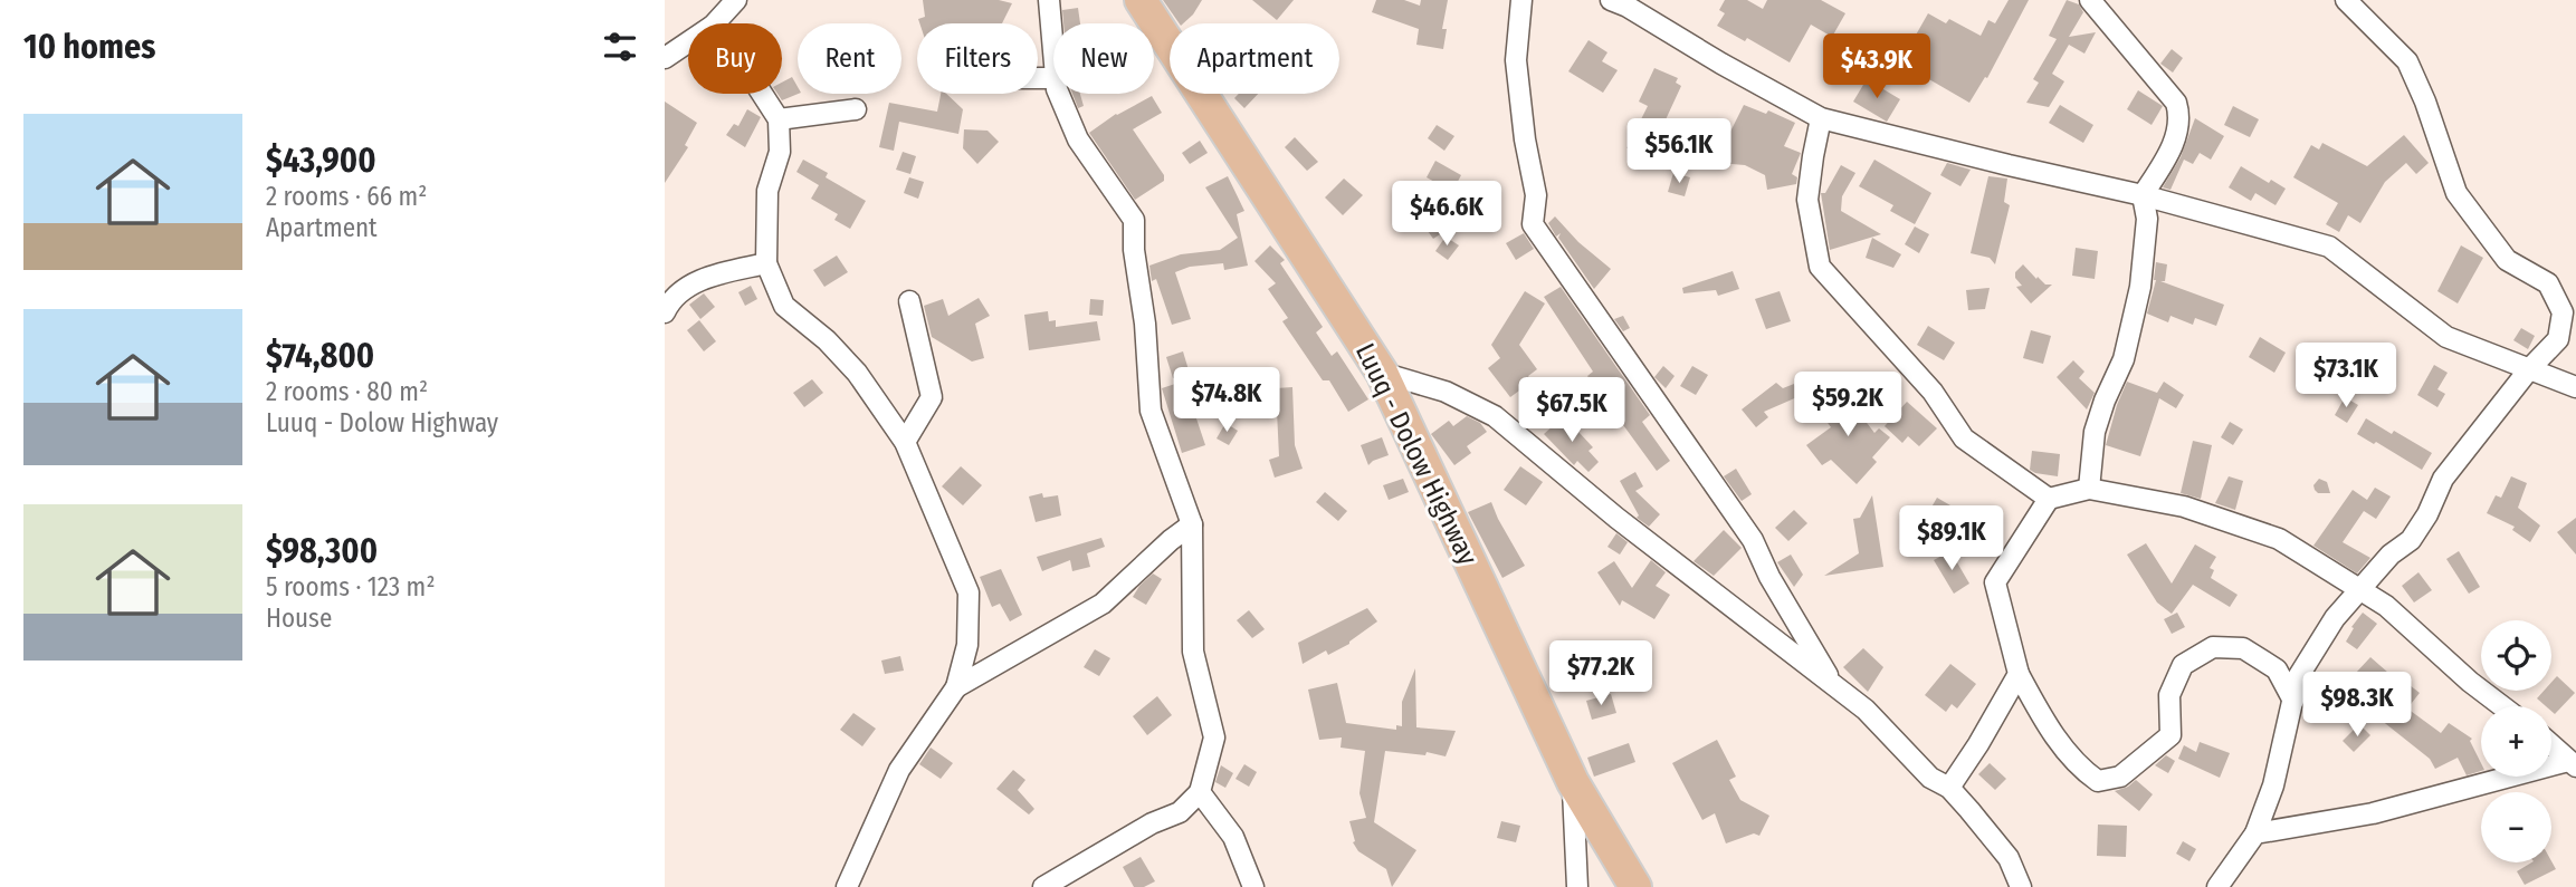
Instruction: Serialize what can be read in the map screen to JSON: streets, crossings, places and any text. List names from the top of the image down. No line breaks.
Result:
{"streets":{"main road":["Luuq - Dolow Highway"]},"page":{"heading":"10 homes","chip":["Buy","Rent","Filters","New","Apartment"],"price":["$43.9K","$56.1K","$46.6K","$73.1K","$74.8K","$59.2K","$67.5K","$89.1K","$77.2K","$98.3K"],"list":[{"name":"$43,900","note":"2 rooms · 66 m² · Apartment"},{"name":"$74,800","note":"2 rooms · 80 m² · Luuq - Dolow Highway"},{"name":"$98,300","note":"5 rooms · 123 m² · House"}],"map_buttons":["+","−"]}}
